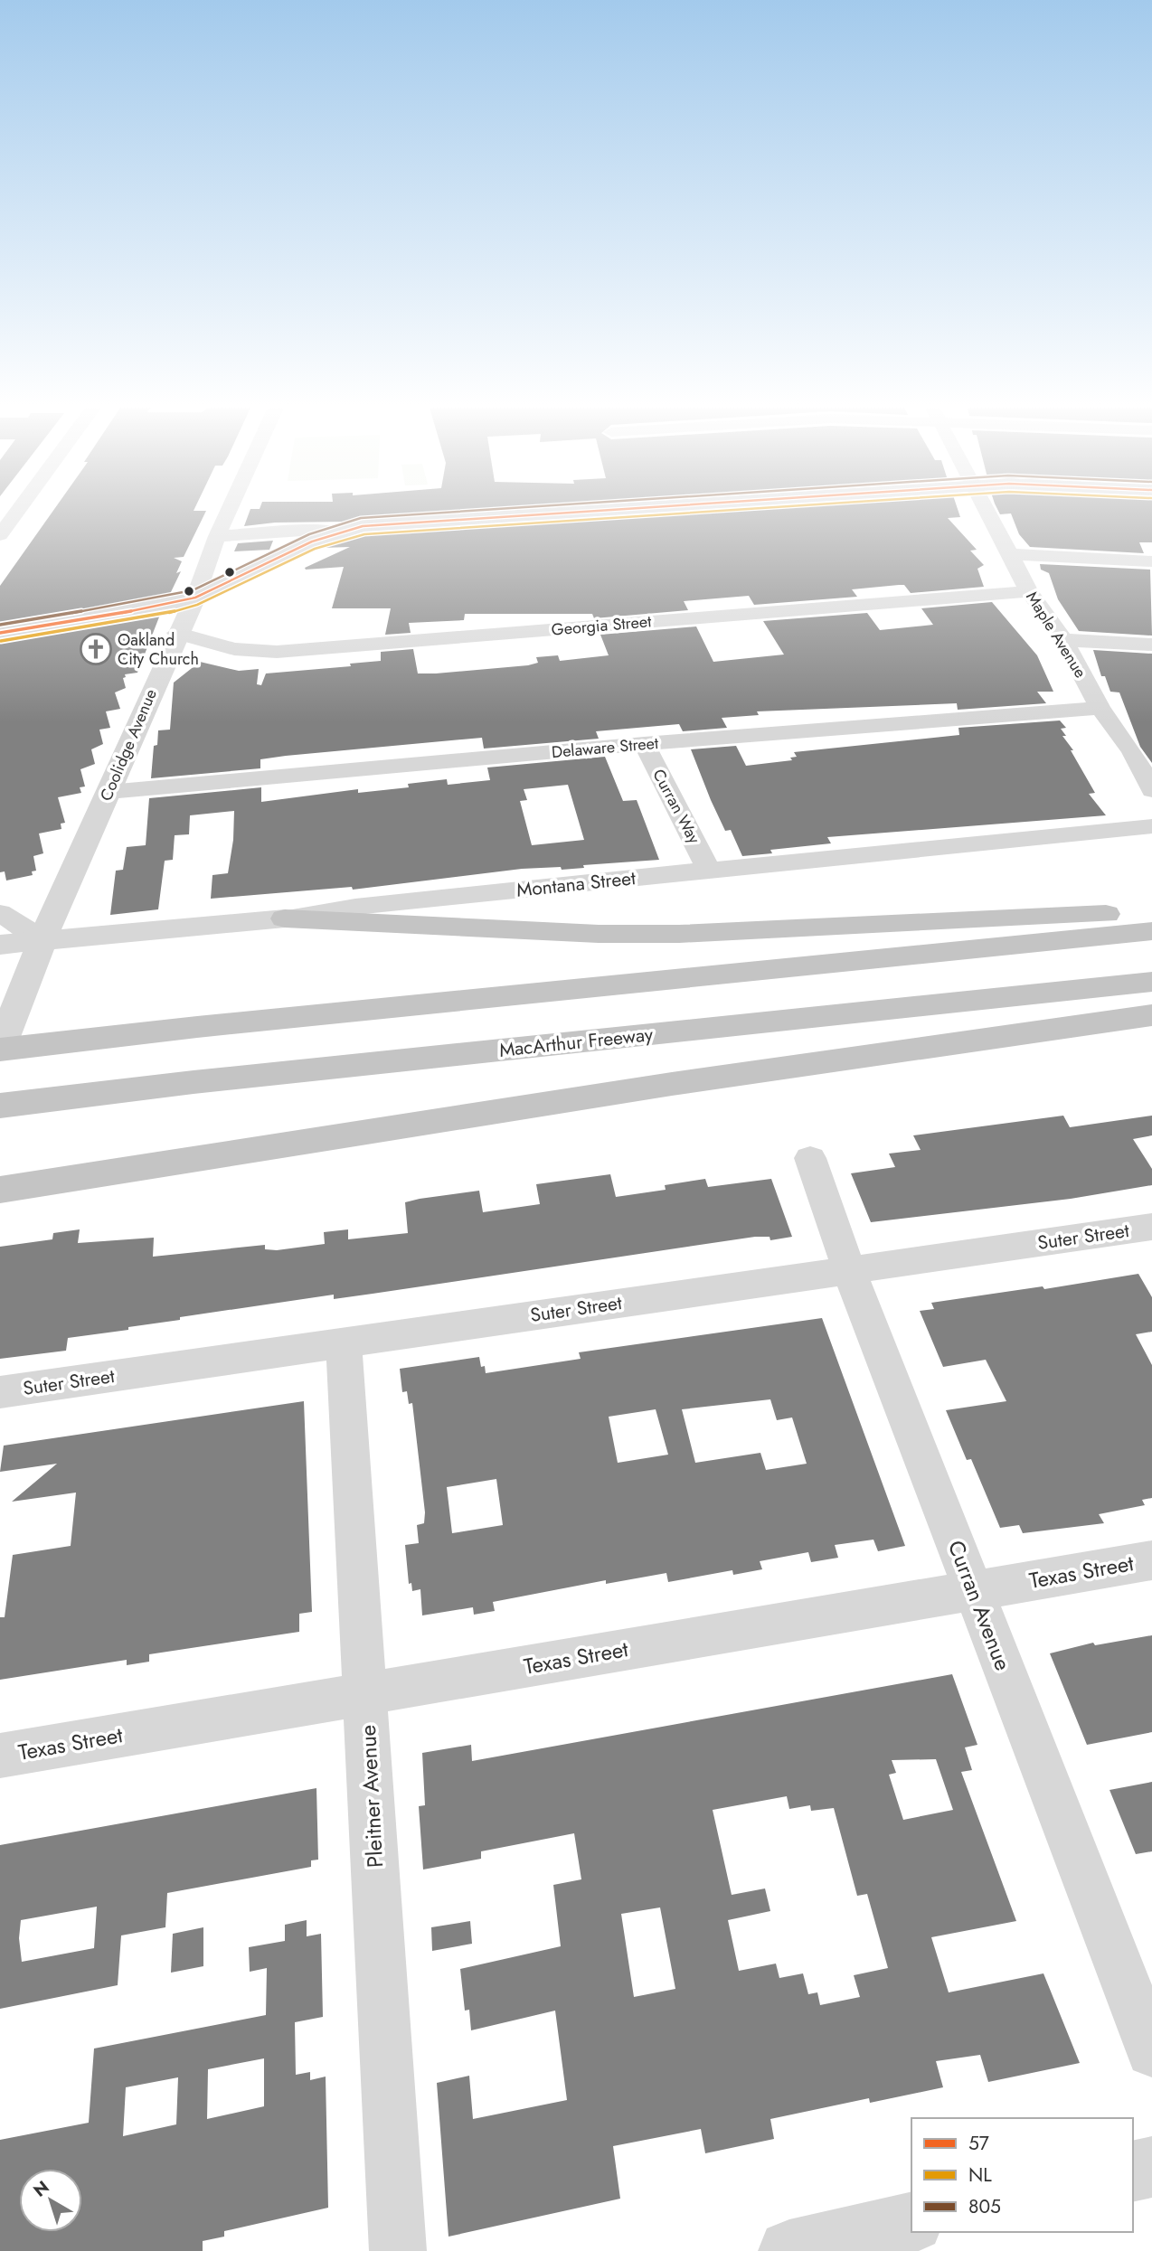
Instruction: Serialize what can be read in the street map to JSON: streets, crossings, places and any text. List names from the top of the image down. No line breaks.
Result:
{"streets":{"highway":["MacArthur Freeway"],"street":["Georgia Street","Maple Avenue","Coolidge Avenue","Delaware Street","Curran Way","Montana Street","Suter Street","Texas Street","Curran Avenue","Pleitner Avenue"]},"crossings":[["Georgia Street","Maple Avenue"],["Georgia Street","Coolidge Avenue"],["Maple Avenue","Delaware Street"],["Coolidge Avenue","Delaware Street"],["Coolidge Avenue","Montana Street"],["Delaware Street","Curran Way"],["Curran Way","Montana Street"],["Suter Street","Curran Avenue"],["Suter Street","Pleitner Avenue"],["Texas Street","Curran Avenue"],["Texas Street","Pleitner Avenue"]],"places":{"church":["Oakland City Church"]},"lines":["transit line 57","transit line NL","transit line 805"],"legend":["57","NL","805"],"north":"top left"}
